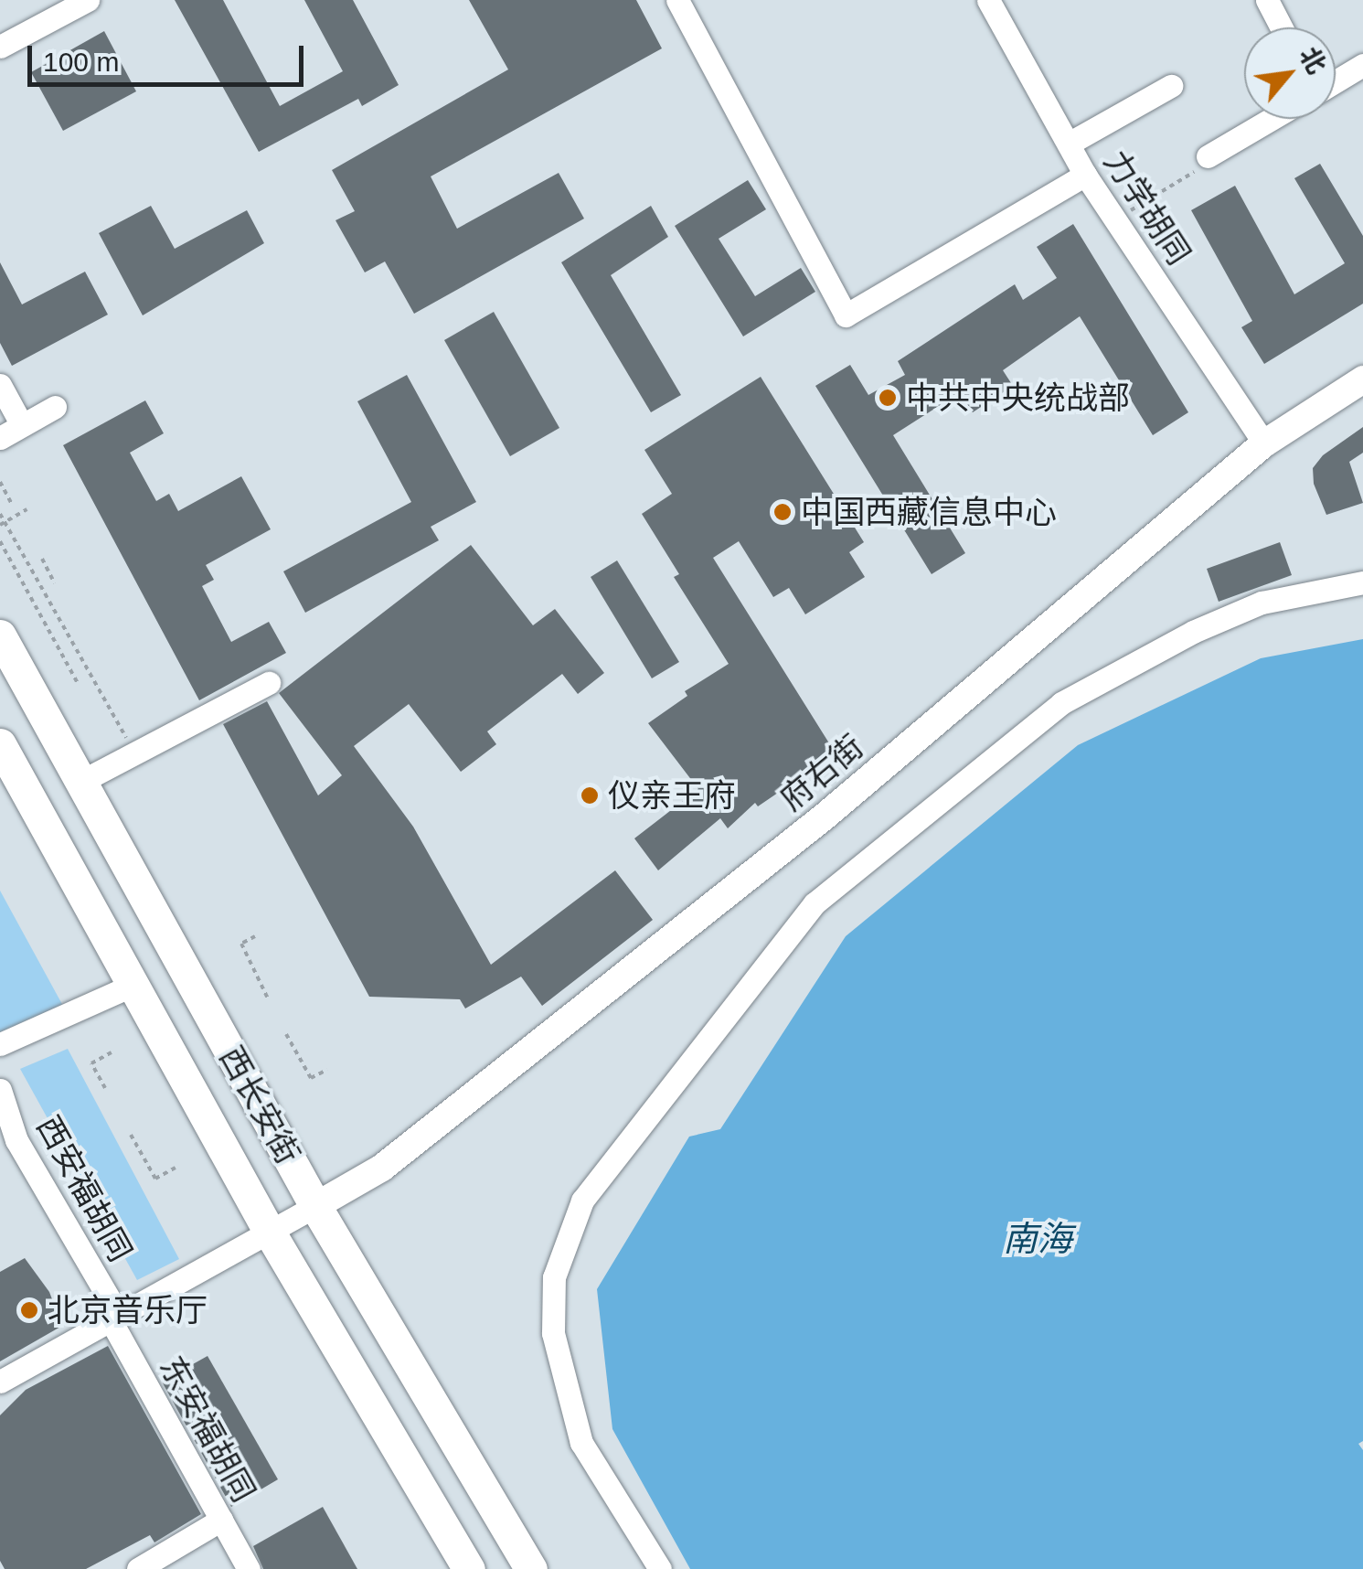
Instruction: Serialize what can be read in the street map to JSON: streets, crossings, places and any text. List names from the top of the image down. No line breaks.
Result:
{"streets":{"highway":["西长安街"],"main road":["府右街"],"street":["力学胡同","西安福胡同","东安福胡同"]},"crossings":[["力学胡同","府右街"],["府右街","西长安街"],["西安福胡同","东安福胡同"]],"water":["南海"],"places":["中共中央统战部","中国西藏信息中心","仪亲王府","北京音乐厅"],"scale_bar":"100 m","north":"top right"}
